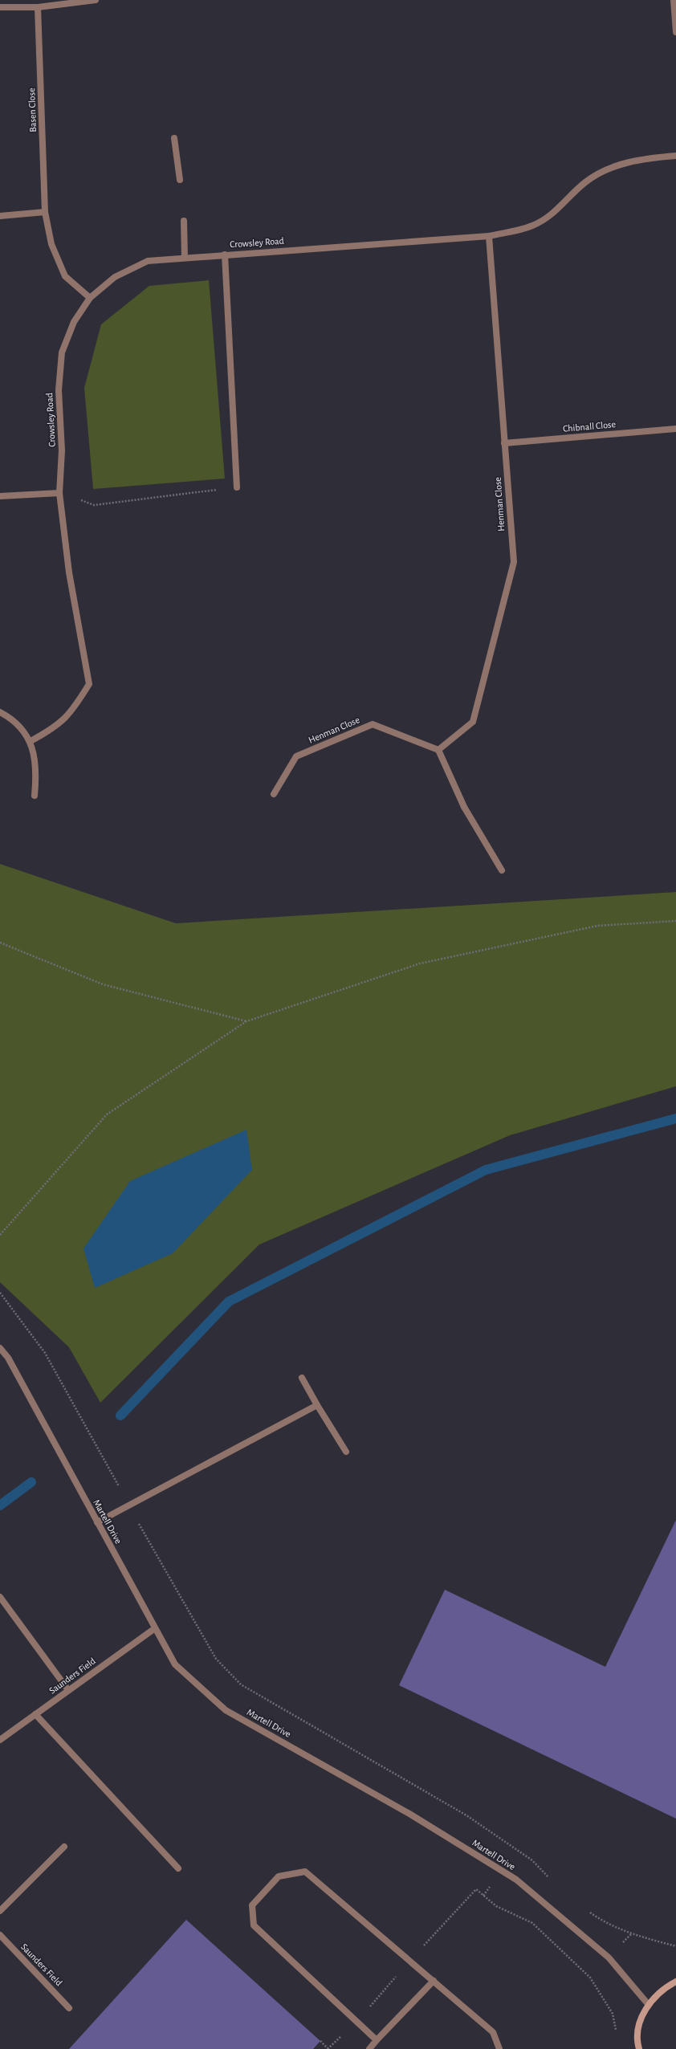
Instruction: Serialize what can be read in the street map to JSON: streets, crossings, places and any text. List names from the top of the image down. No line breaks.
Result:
{"streets":{"street":["Basen Close","Crowsley Road","Chibnall Close","Henman Close","Martell Drive","Saunders Field"]},"crossings":[["Basen Close","Crowsley Road"],["Crowsley Road","Henman Close"],["Chibnall Close","Henman Close"],["Martell Drive","Saunders Field"]]}
